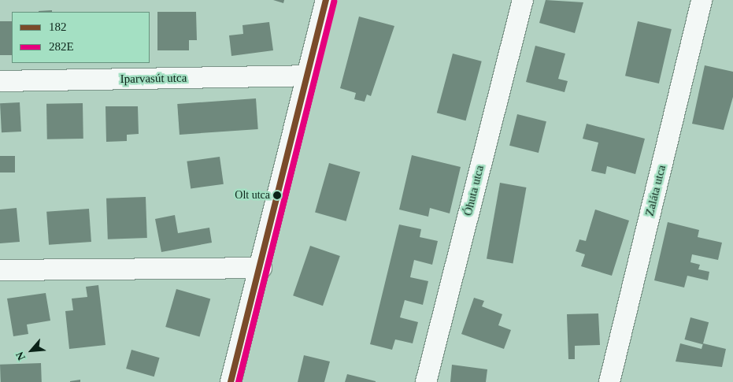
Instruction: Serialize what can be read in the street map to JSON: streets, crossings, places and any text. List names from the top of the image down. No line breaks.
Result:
{"streets":{"street":["Iparvasút utca","Óhuta utca","Zaláta utca"]},"places":["Olt utca"],"lines":["transit line 182","transit line 282E"],"legend":["182","282E"],"north":"bottom left"}
